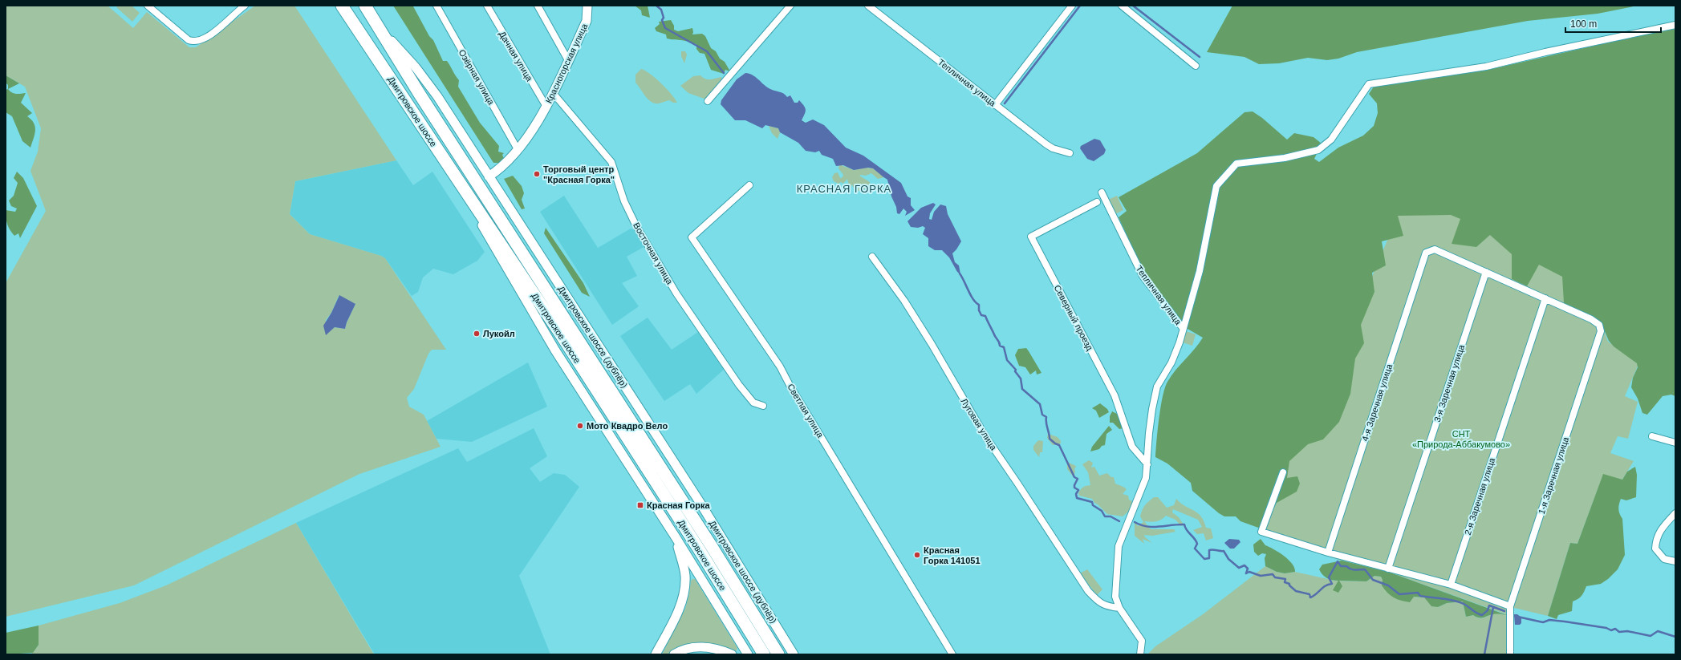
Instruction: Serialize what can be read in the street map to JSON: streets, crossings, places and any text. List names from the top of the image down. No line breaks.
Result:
{"streets":{"highway":["Дмитровское шоссе"],"main road":["Красногорская улица","Дмитровское шоссе (дублёр)"],"street":["Дачная улица","Озёрная улица","Тепличная улица","Восточная улица","Северный проезд","3-я Заречная улица","4-я Заречная улица","Светлая улица","Луговая улица","1-я Заречная улица","2-я Заречная улица"]},"crossings":[["Дачная улица","Красногорская улица"],["Красногорская улица","Озёрная улица"],["Красногорская улица","Восточная улица"],["Красногорская улица","Дмитровское шоссе (дублёр)"],["Тепличная улица","Северный проезд"],["Тепличная улица","Луговая улица"],["Дмитровское шоссе","Дмитровское шоссе (дублёр)"],["3-я Заречная улица","4-я Заречная улица"],["1-я Заречная улица","2-я Заречная улица"]],"districts":["КРАСНАЯ ГОРКА"],"parks":["СНТ «Природа-Аббакумово»"],"places":{"other":["Торговый центр \"Красная Горка\"","Лукойл","Мото Квадро Вело","Красная Горка 141051"],"transit":["Красная Горка"]},"scale_bar":"100 m"}
